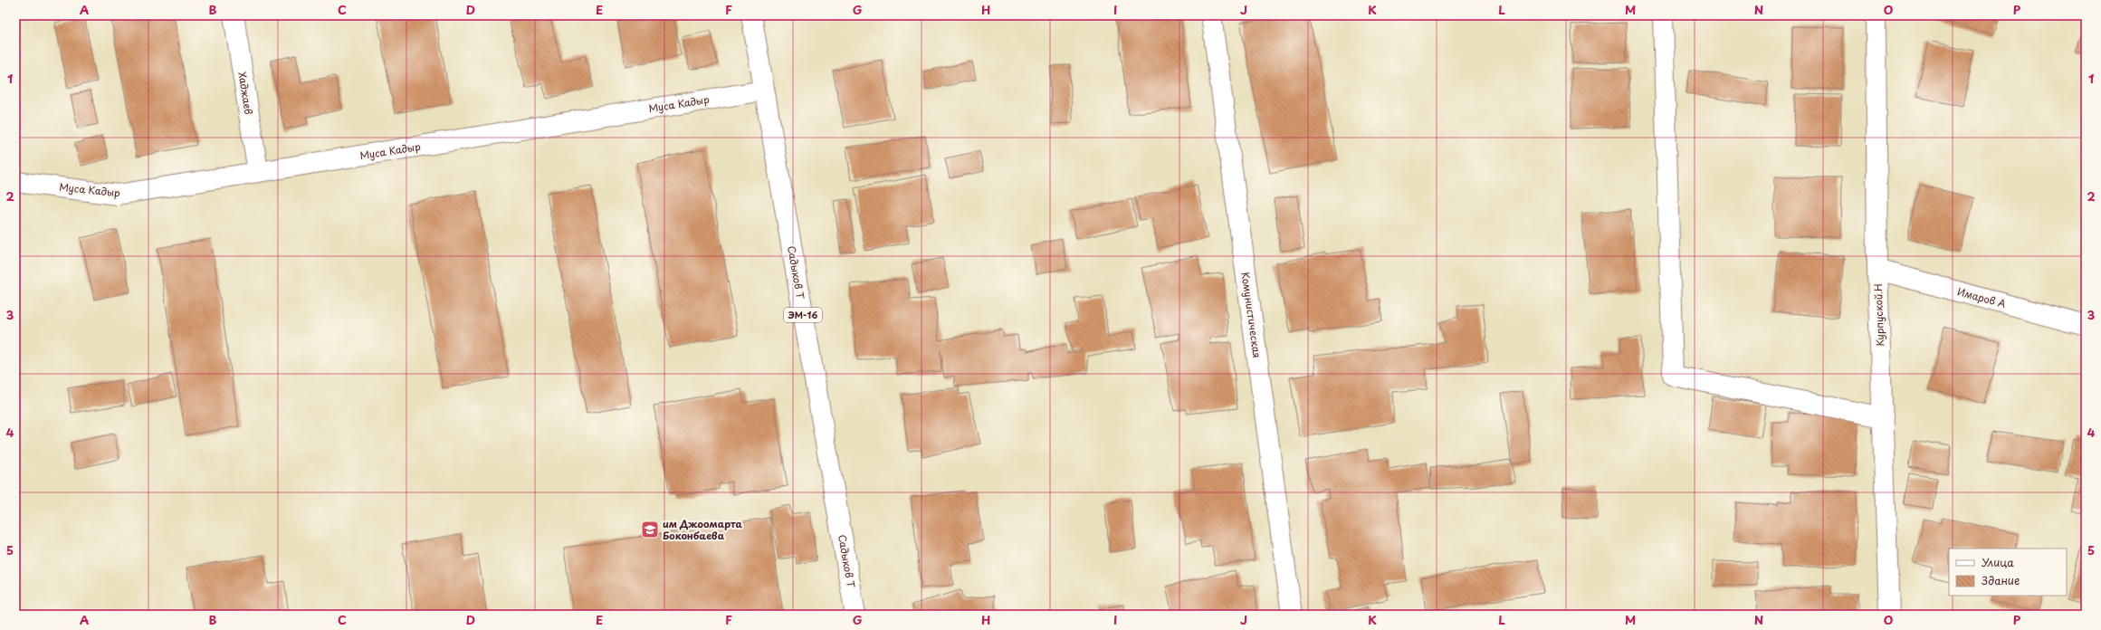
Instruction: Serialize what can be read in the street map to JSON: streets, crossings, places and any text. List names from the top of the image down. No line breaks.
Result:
{"streets":{"main road":["Хаджаев","Муса Кадыр","Садыков Т","Имаров А","ЭМ-16","Комунистическая","Курпуской.Н"]},"crossings":[["Хаджаев","Муса Кадыр"],["Муса Кадыр","Садыков Т"],["Имаров А","Курпуской.Н"]],"places":{"school or university":["им Джоомарта Боконбаева"]},"legend":["Улица","Здание"],"grid":{"columns":["A","B","C","D","E","F","G","H","I","J","K","L","M","N","O","P"],"rows":["1","2","3","4","5"]}}
